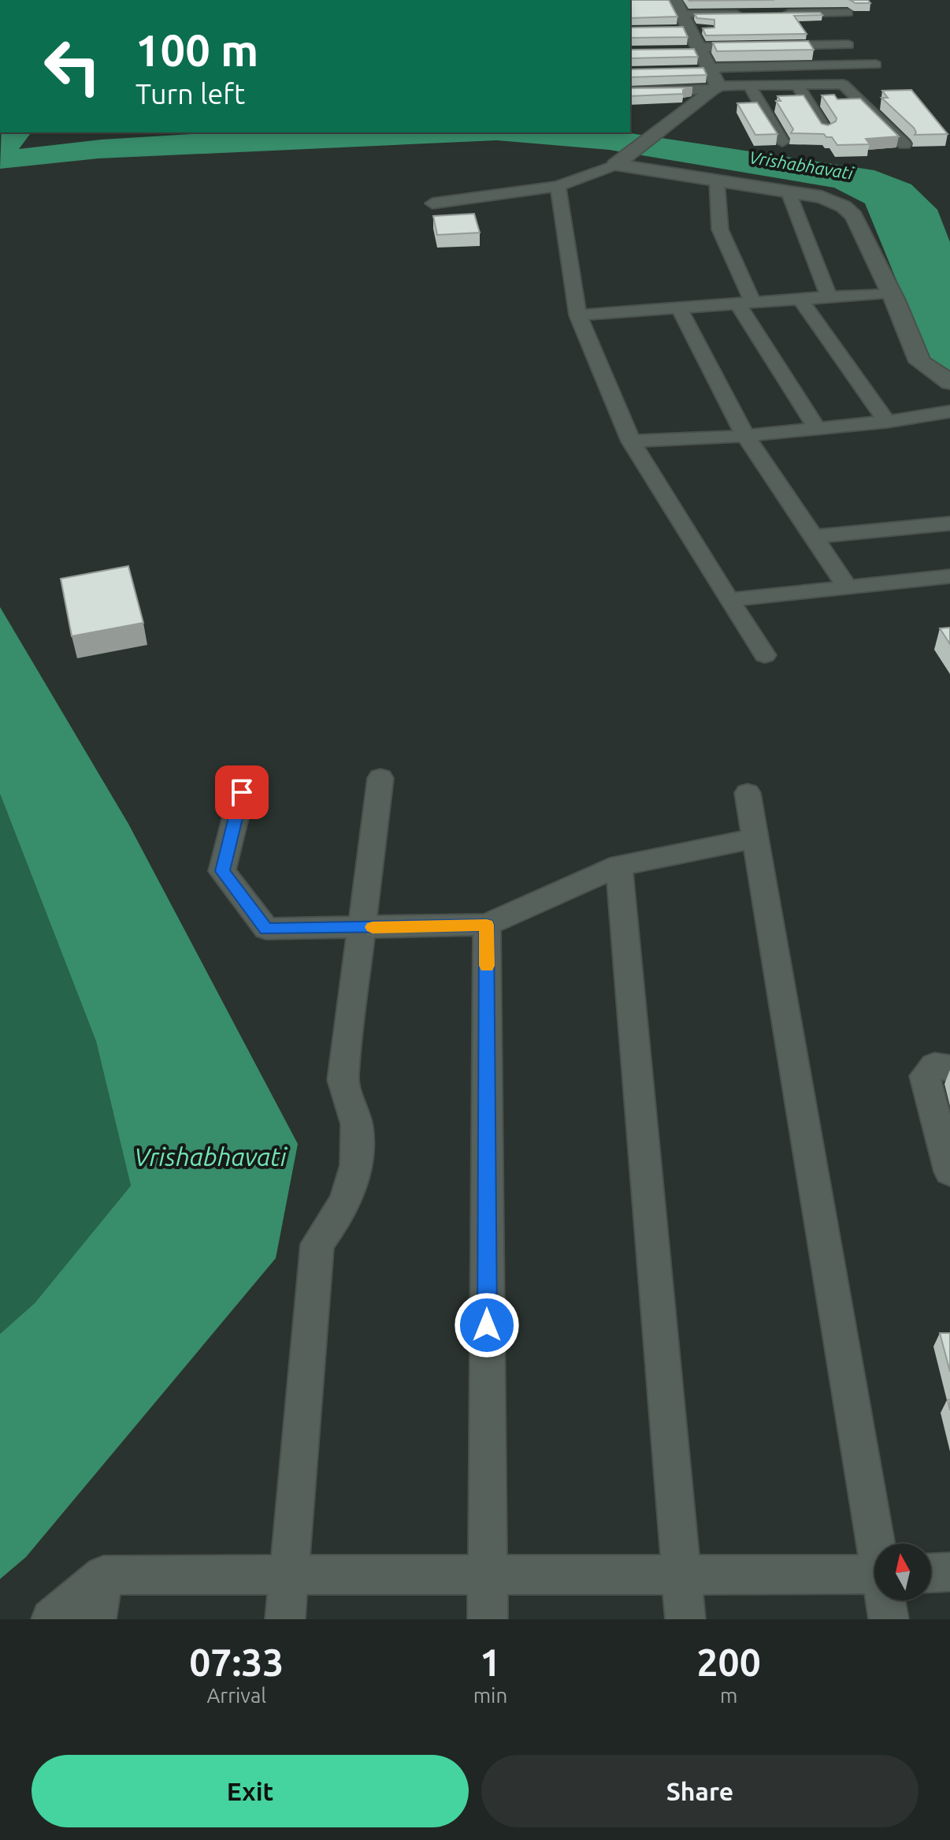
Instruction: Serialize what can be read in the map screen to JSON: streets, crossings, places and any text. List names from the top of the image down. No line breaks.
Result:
{"water":["Vrishabhavati"],"north":"top","page":{"turn":["100 m","Turn left"],"eta":["07:33","Arrival","1","min","200","m"],"buttons":["Exit","Share"]}}
